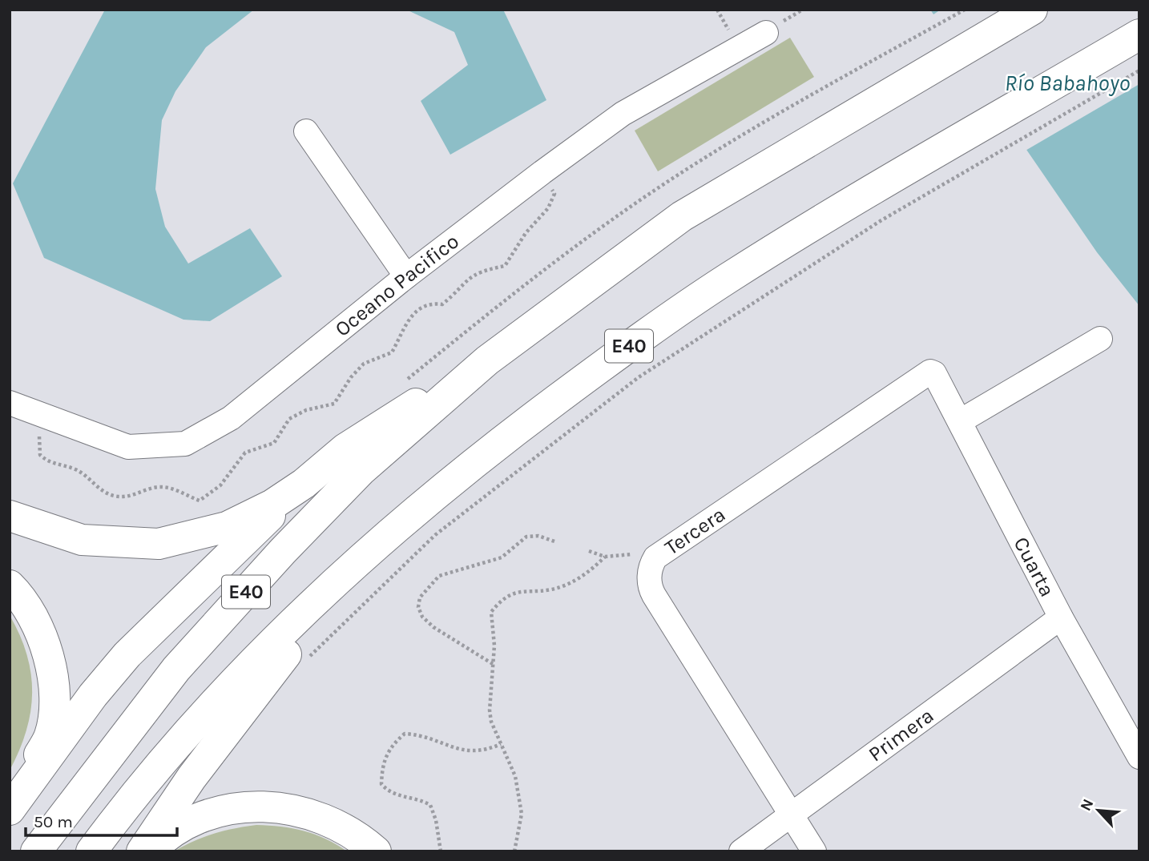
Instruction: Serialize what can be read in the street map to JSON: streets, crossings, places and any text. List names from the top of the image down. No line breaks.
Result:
{"streets":{"highway":["E40"],"street":["Oceano Pacifico","Tercera","Cuarta","Primera"]},"crossings":[["Tercera","Cuarta"],["Tercera","Primera"],["Cuarta","Primera"]],"water":["Río Babahoyo"],"scale_bar":"50 m","north":"top left"}
